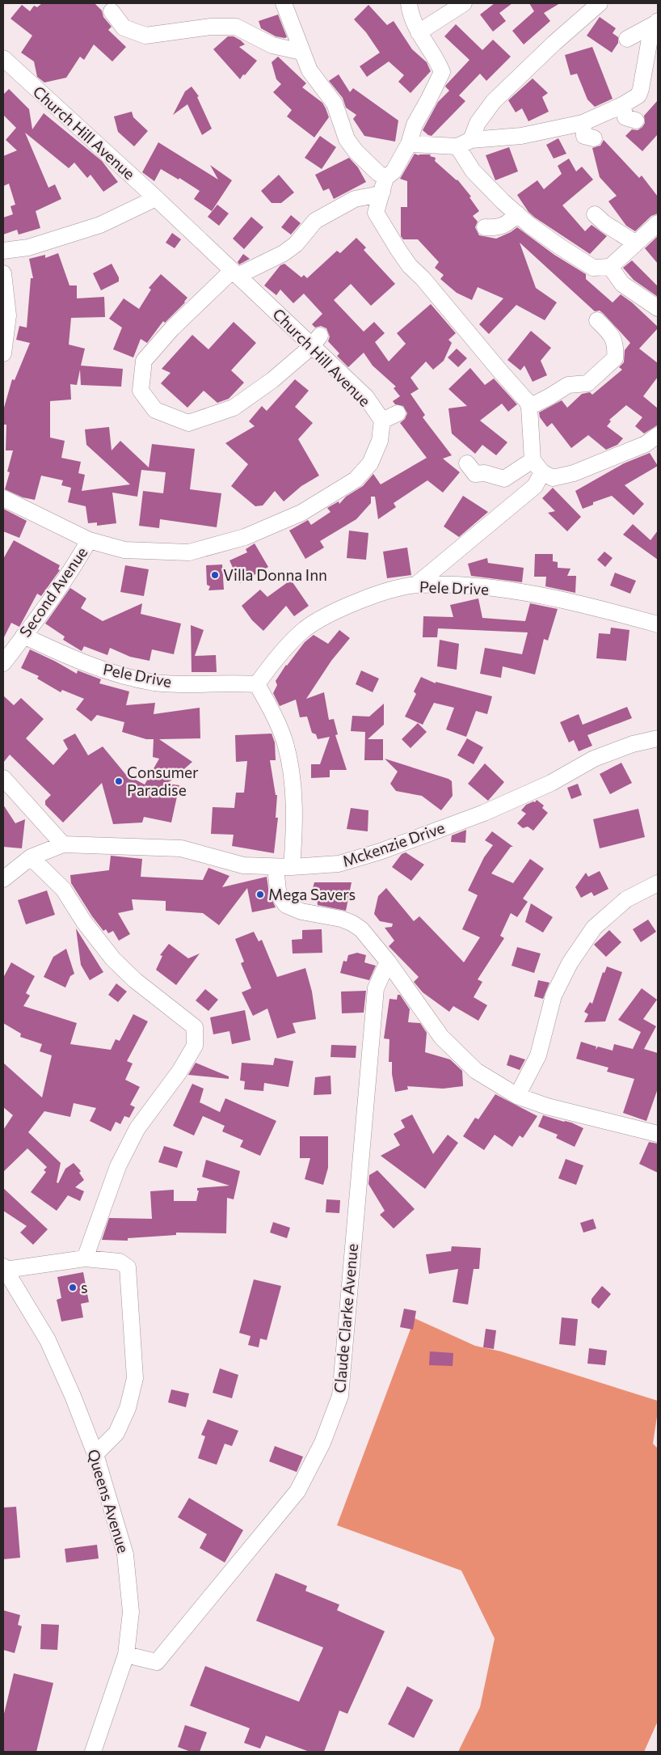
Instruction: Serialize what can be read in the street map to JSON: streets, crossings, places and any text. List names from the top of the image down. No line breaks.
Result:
{"streets":{"street":["Church Hill Avenue","Pele Drive","Second Avenue","Mckenzie Drive","Claude Clarke Avenue","Queens Avenue"]},"crossings":[["Church Hill Avenue","Second Avenue"],["Pele Drive","Second Avenue"],["Claude Clarke Avenue","Queens Avenue"]],"places":["Villa Donna Inn","Consumer Paradise","Mega Savers","s"]}
